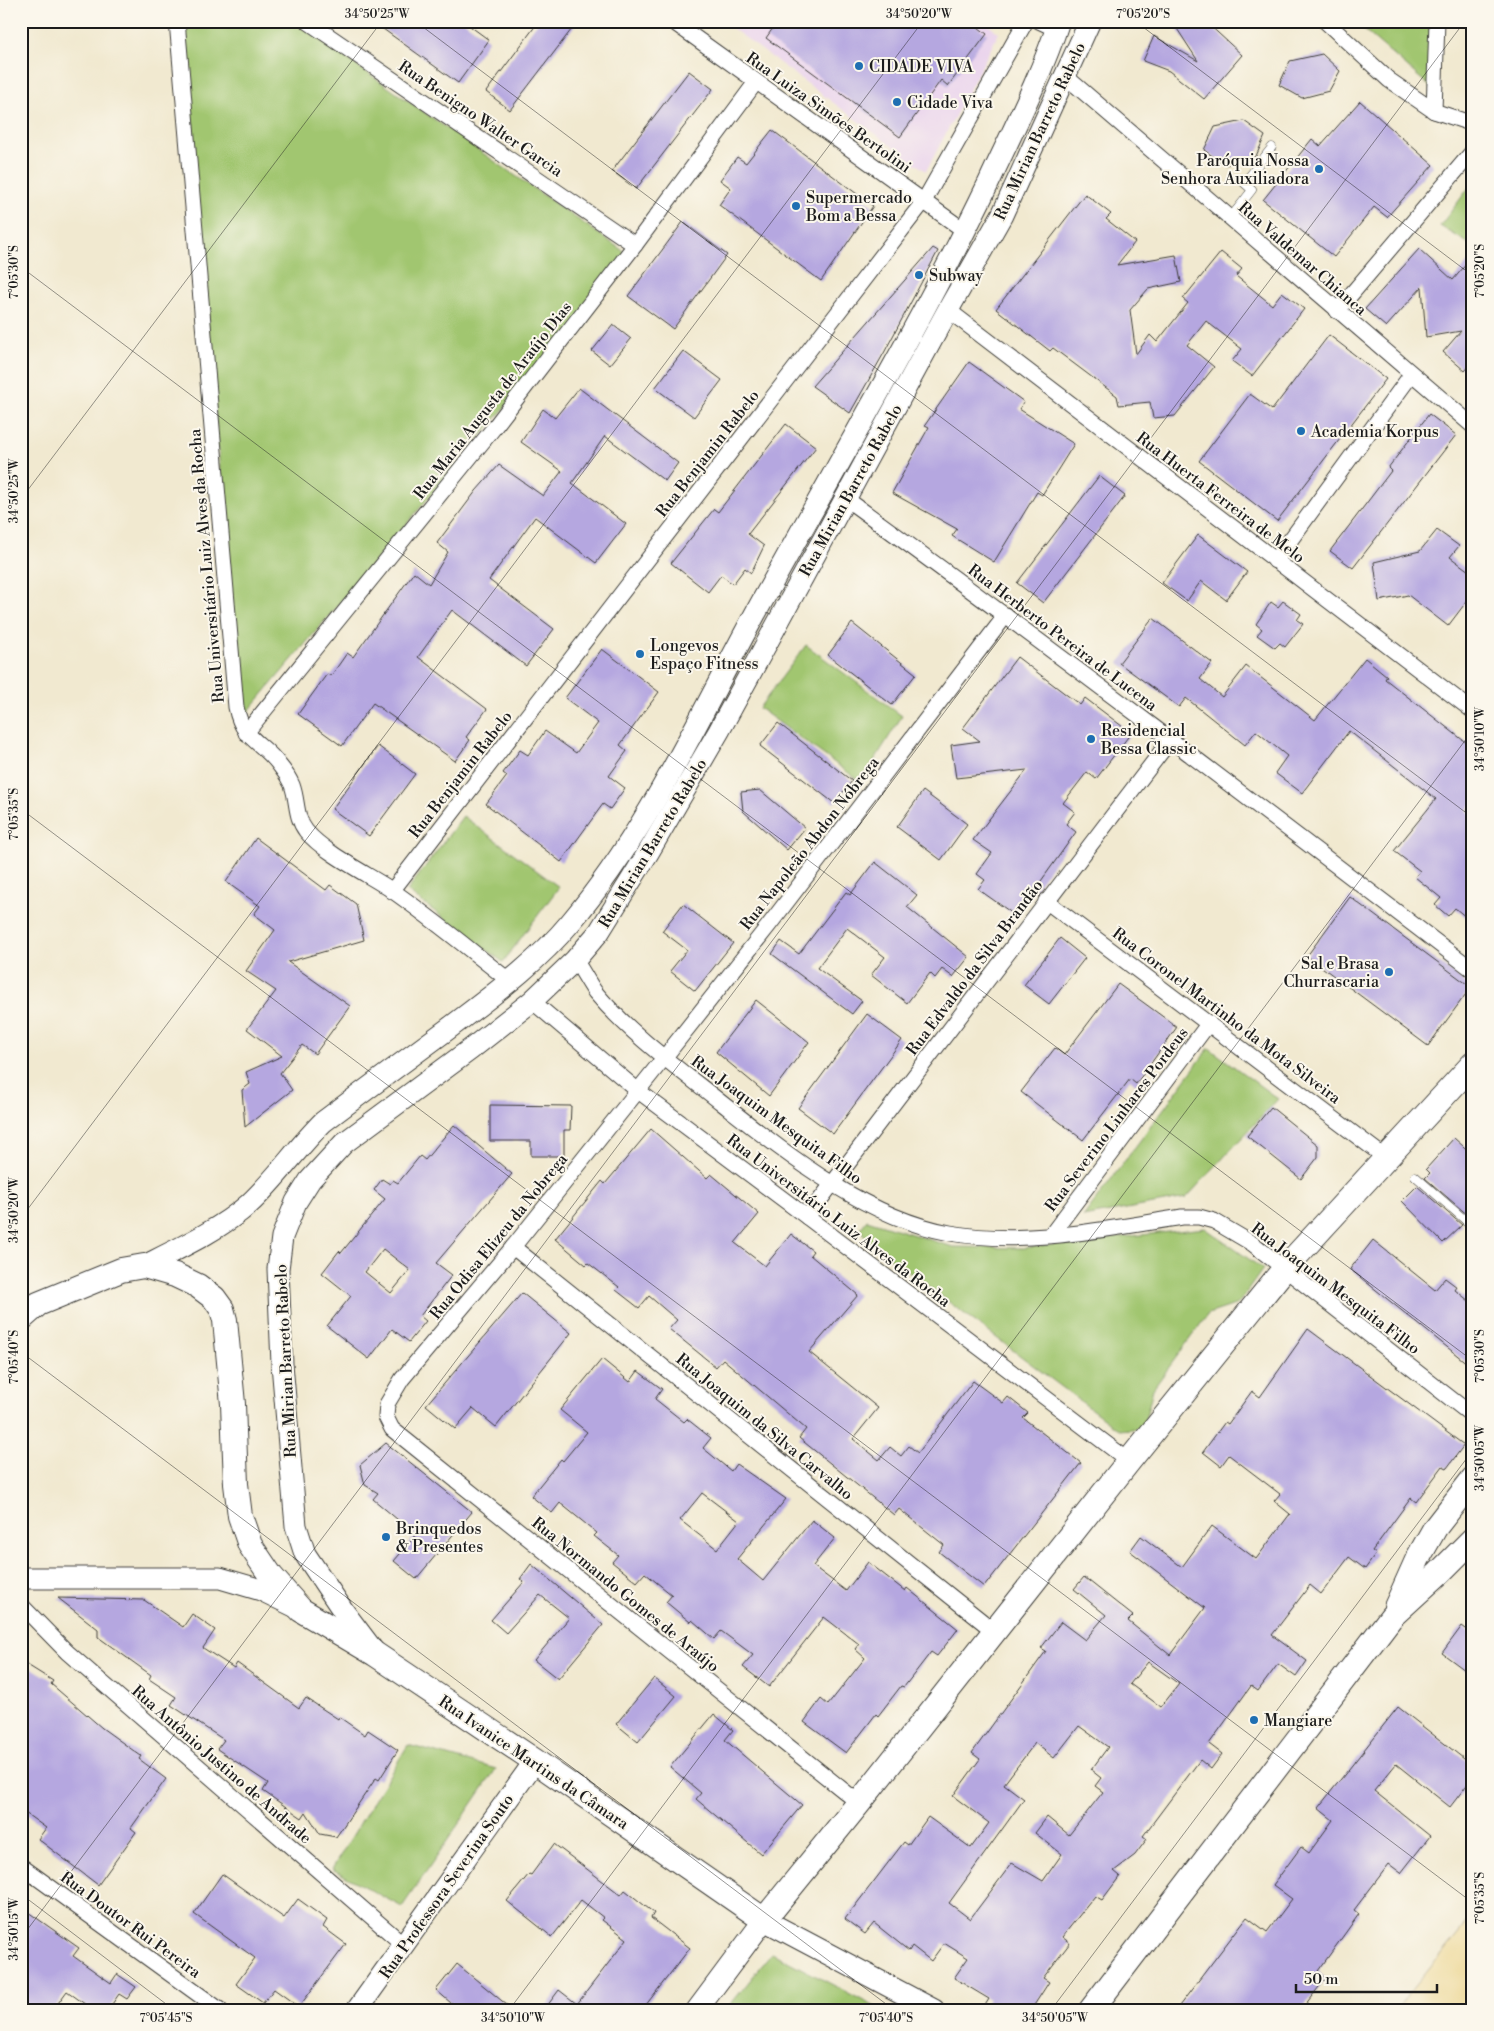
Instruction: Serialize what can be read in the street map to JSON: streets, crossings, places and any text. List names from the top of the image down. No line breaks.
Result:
{"streets":{"main road":["Rua Mirian Barreto Rabelo","Rua Ivanice Martins da Câmara","Rua Professora Severina Souto"],"street":["Rua Luiza Simões Bertolini","Rua Benigno Walter Garcia","Rua Valdemar Chianca","Rua Maria Augusta de Araújo Dias","Rua Benjamin Rabelo","Rua Huerta Ferreira de Melo","Rua Universitário Luiz Alves da Rocha","Rua Herberto Pereira de Lucena","Rua Napoleão Abdon Nóbrega","Rua Edvaldo da Silva Brandão","Rua Coronel Martinho da Mota Silveira","Rua Joaquim Mesquita Filho","Rua Severino Linhares Pordeus","Rua Odisa Elizeu da Nobrega","Rua Joaquim da Silva Carvalho","Rua Normando Gomes de Araújo","Rua Antônio Justino de Andrade","Rua Doutor Rui Pereira"]},"crossings":[["Rua Luiza Simões Bertolini","Rua Mirian Barreto Rabelo"],["Rua Luiza Simões Bertolini","Rua Maria Augusta de Araújo Dias"],["Rua Luiza Simões Bertolini","Rua Benjamin Rabelo"],["Rua Benigno Walter Garcia","Rua Maria Augusta de Araújo Dias"],["Rua Mirian Barreto Rabelo","Rua Valdemar Chianca"],["Rua Mirian Barreto Rabelo","Rua Huerta Ferreira de Melo"],["Rua Mirian Barreto Rabelo","Rua Universitário Luiz Alves da Rocha"],["Rua Mirian Barreto Rabelo","Rua Herberto Pereira de Lucena"],["Rua Mirian Barreto Rabelo","Rua Joaquim Mesquita Filho"],["Rua Mirian Barreto Rabelo","Rua Ivanice Martins da Câmara"],["Rua Maria Augusta de Araújo Dias","Rua Universitário Luiz Alves da Rocha"],["Rua Benjamin Rabelo","Rua Universitário Luiz Alves da Rocha"],["Rua Universitário Luiz Alves da Rocha","Rua Napoleão Abdon Nóbrega"],["Rua Universitário Luiz Alves da Rocha","Rua Edvaldo da Silva Brandão"],["Rua Universitário Luiz Alves da Rocha","Rua Odisa Elizeu da Nobrega"],["Rua Herberto Pereira de Lucena","Rua Napoleão Abdon Nóbrega"],["Rua Herberto Pereira de Lucena","Rua Edvaldo da Silva Brandão"],["Rua Napoleão Abdon Nóbrega","Rua Joaquim Mesquita Filho"],["Rua Napoleão Abdon Nóbrega","Rua Odisa Elizeu da Nobrega"],["Rua Edvaldo da Silva Brandão","Rua Coronel Martinho da Mota Silveira"],["Rua Edvaldo da Silva Brandão","Rua Joaquim Mesquita Filho"],["Rua Coronel Martinho da Mota Silveira","Rua Severino Linhares Pordeus"],["Rua Joaquim Mesquita Filho","Rua Severino Linhares Pordeus"],["Rua Odisa Elizeu da Nobrega","Rua Joaquim da Silva Carvalho"],["Rua Odisa Elizeu da Nobrega","Rua Normando Gomes de Araújo"],["Rua Ivanice Martins da Câmara","Rua Professora Severina Souto"],["Rua Antônio Justino de Andrade","Rua Professora Severina Souto"]],"places":["CIDADE VIVA","Cidade Viva","Paróquia Nossa Senhora Auxiliadora","Supermercado Bom a Bessa","Subway","Academia Korpus","Longevos Espaço Fitness","Residencial Bessa Classic","Sal e Brasa Churrascaria","Brinquedos & Presentes","Mangiare"],"scale_bar":"50 m","coordinates":["34°50'25\"W","34°50'20\"W","7°05'20\"S","7°05'30\"S","34°50'10\"W","7°05'35\"S","7°05'40\"S","34°50'05\"W","34°50'15\"W","7°05'45\"S"]}
